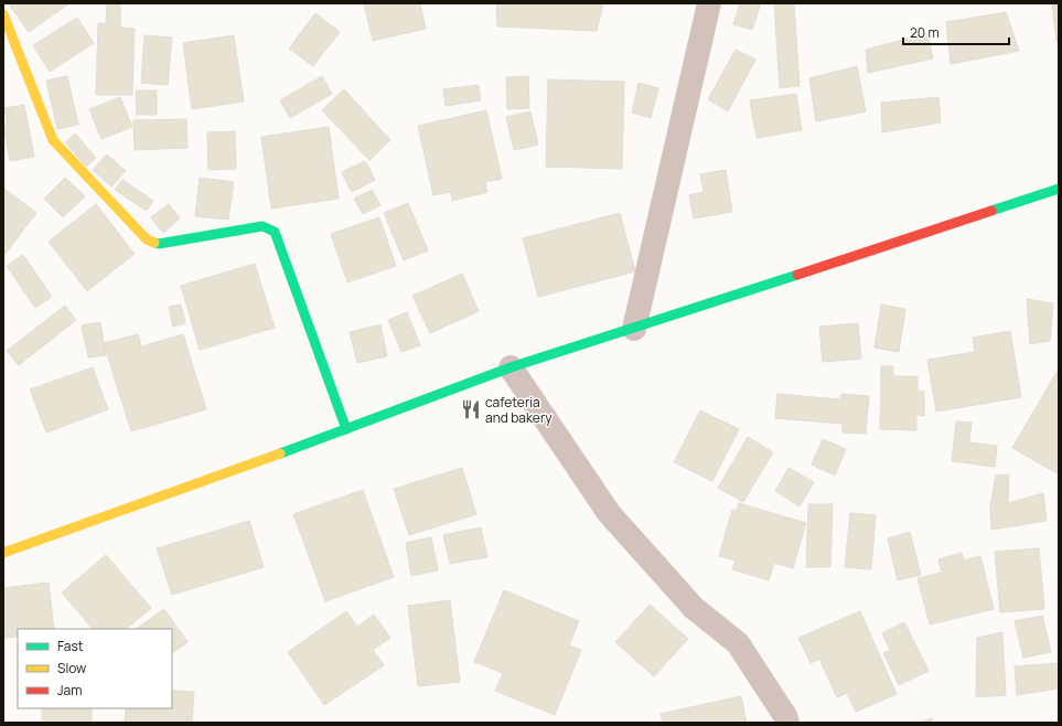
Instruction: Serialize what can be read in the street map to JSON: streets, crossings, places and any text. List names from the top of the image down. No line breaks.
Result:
{"places":{"restaurant":["cafeteria and bakery"]},"legend":["Fast","Slow","Jam"],"scale_bar":"20 m"}
